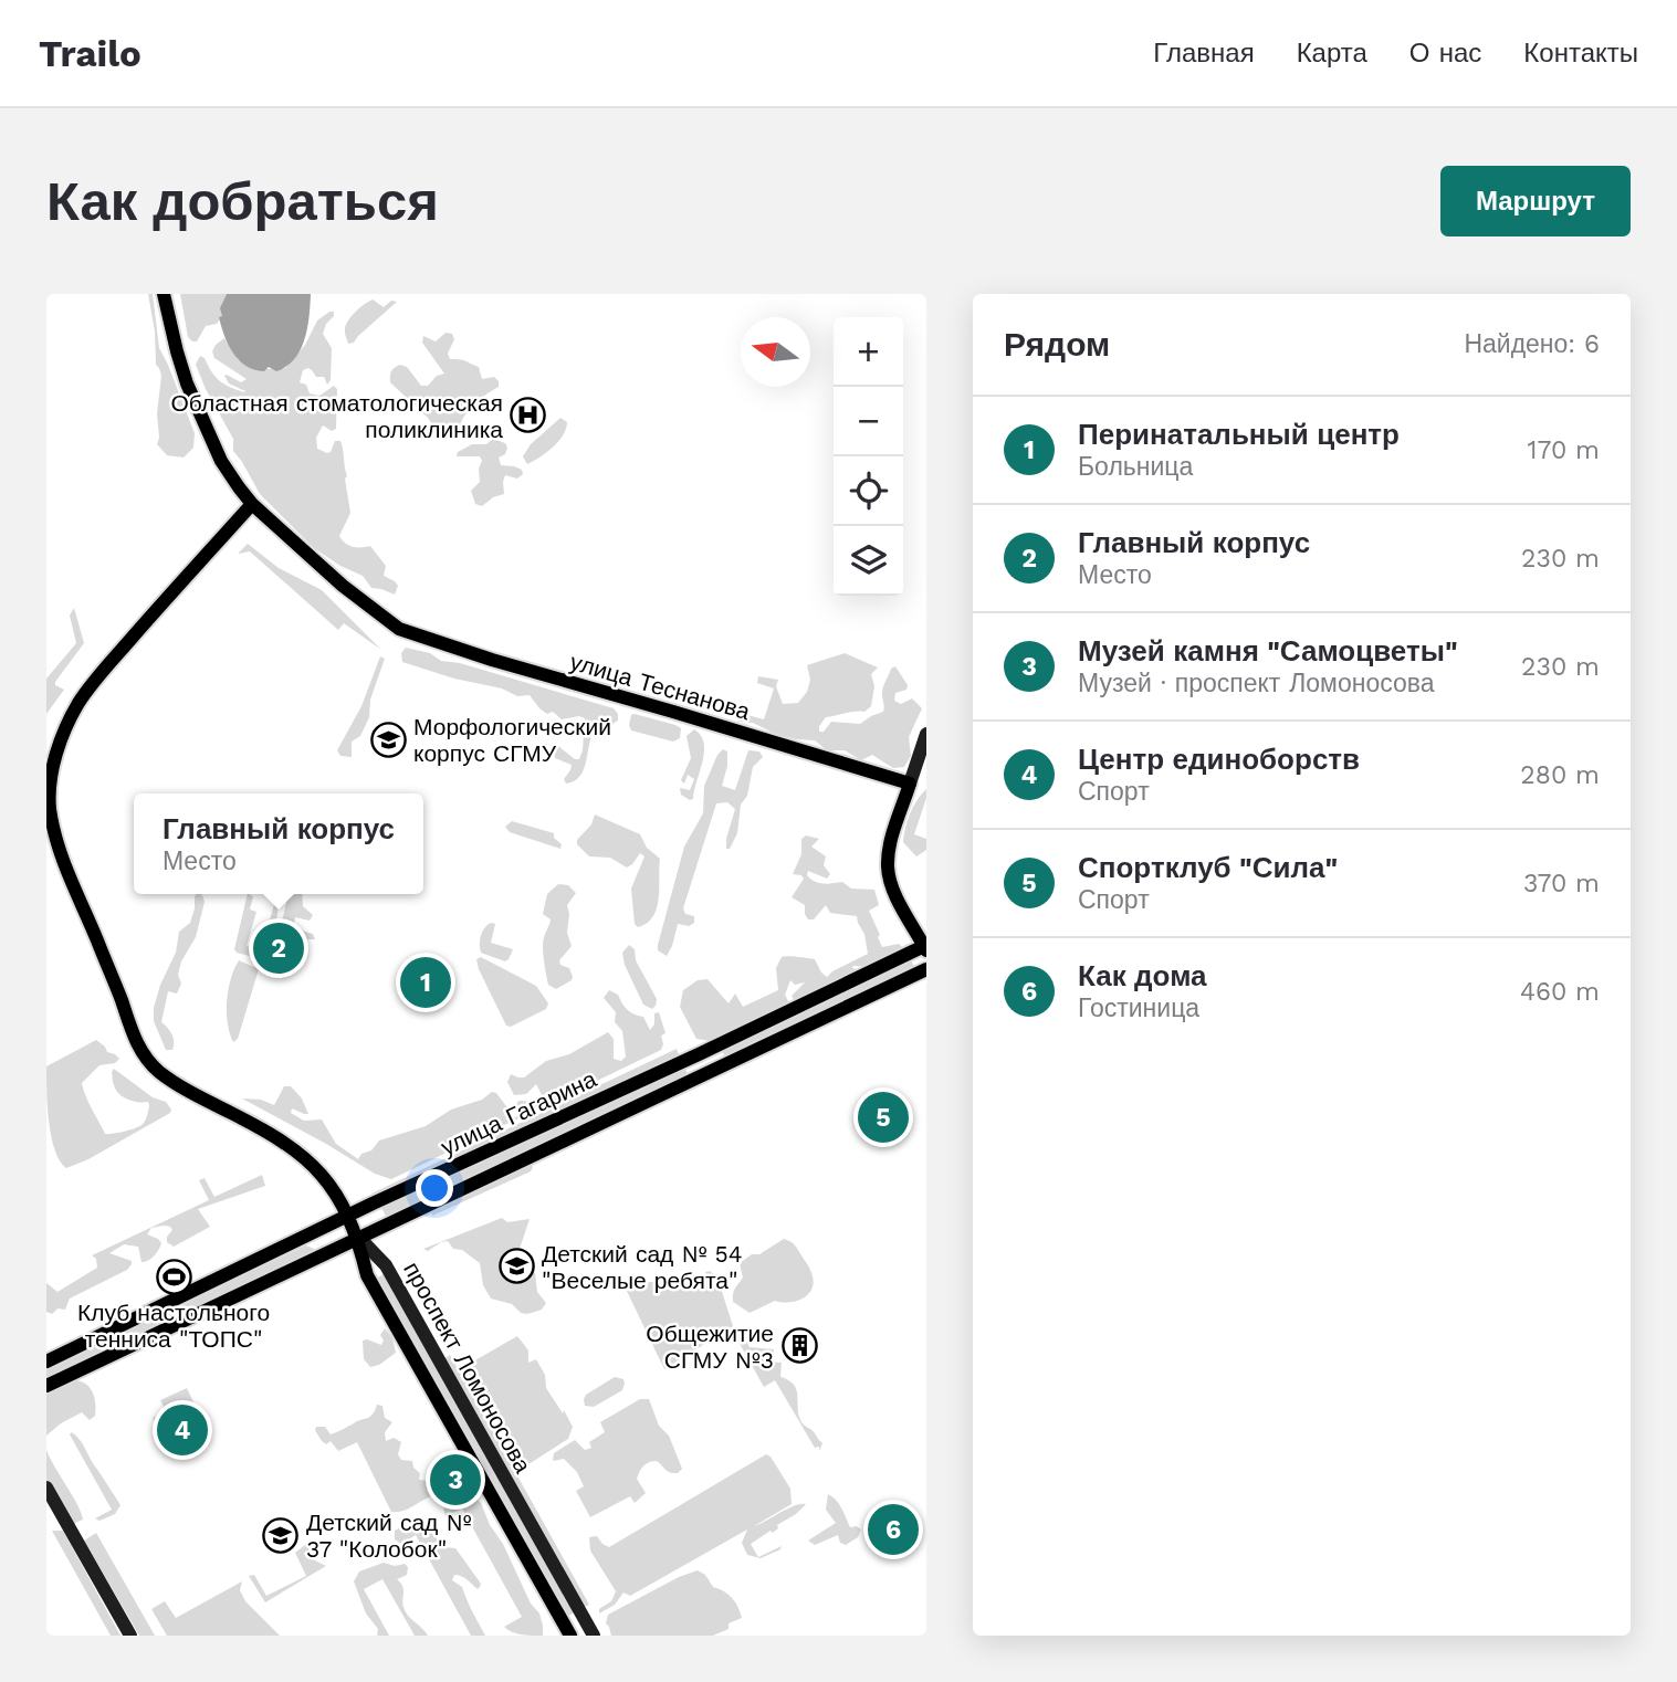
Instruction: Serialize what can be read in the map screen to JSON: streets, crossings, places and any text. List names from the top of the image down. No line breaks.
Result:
{"streets":{"main road":["улица Теснанова","улица Гагарина","проспект Ломоносова"]},"crossings":[["улица Гагарина","проспект Ломоносова"]],"places":{"hospital":["Областная стоматологическая поликлиника"],"school or university":["Морфологический корпус СГМУ","Детский сад № 54 \"Веселые ребята\"","Детский сад № 37 \"Колобок\""],"sports":["Клуб настольного тенниса \"ТОПС\""],"building":["Общежитие СГМУ №3"]},"north":"left","page":{"header":"Trailo","nav":["Главная","Карта","О нас","Контакты"],"buttons":"Маршрут","title":"Как добраться","heading":["Рядом","Найдено: 6"],"map_buttons":["+","−"],"list":[{"mark":"1","name":"Перинатальный центр","note":"Больница","value":"170 m"},{"mark":"2","name":"Главный корпус","note":"Место","value":"230 m"},{"mark":"3","name":"Музей камня \"Самоцветы\"","note":"Музей · проспект Ломоносова","value":"230 m"},{"mark":"4","name":"Центр единоборств","note":"Спорт","value":"280 m"},{"mark":"5","name":"Спортклуб \"Сила\"","note":"Спорт","value":"370 m"},{"mark":"6","name":"Как дома","note":"Гостиница","value":"460 m"}],"popup":["Главный корпус","Место"],"pins":["2","1","5","4","3","6"]}}
